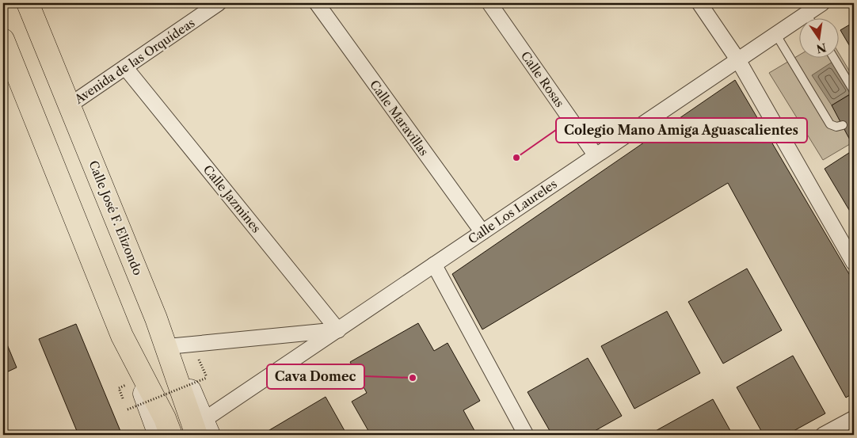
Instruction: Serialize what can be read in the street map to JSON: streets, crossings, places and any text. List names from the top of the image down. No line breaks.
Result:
{"streets":{"main road":["Calle José F. Elizondo"],"street":["Avenida de las Orquídeas","Calle Rosas","Calle Maravillas","Calle Jazmines","Calle Los Laureles"]},"crossings":[["Avenida de las Orquídeas","Calle Jazmines"],["Avenida de las Orquídeas","Calle José F. Elizondo"],["Calle Rosas","Calle Los Laureles"],["Calle Maravillas","Calle Los Laureles"],["Calle Jazmines","Calle Los Laureles"],["Calle Los Laureles","Calle José F. Elizondo"]],"places":["Colegio Mano Amiga Aguascalientes","Cava Domec"],"north":"bottom"}
